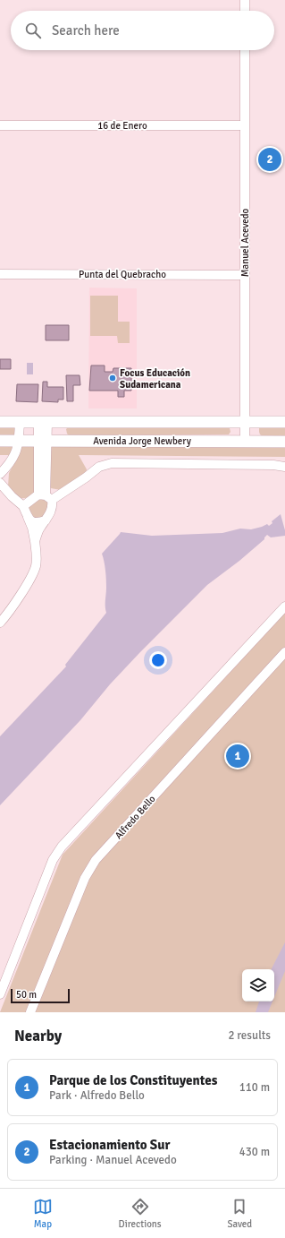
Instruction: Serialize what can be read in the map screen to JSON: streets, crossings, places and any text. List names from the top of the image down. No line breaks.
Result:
{"streets":{"main road":["Avenida Jorge Newbery"],"street":["16 de Enero","Manuel Acevedo","Punta del Quebracho","Alfredo Bello"]},"crossings":[["16 de Enero","Manuel Acevedo"],["Manuel Acevedo","Punta del Quebracho"],["Manuel Acevedo","Avenida Jorge Newbery"]],"places":["Focus Educación Sudamericana"],"scale_bar":"50 m","page":{"search":"Search here","pins":["2","1"],"scale":"50 m","heading":["Nearby","2 results"],"list":[{"mark":"1","name":"Parque de los Constituyentes","note":"Park · Alfredo Bello","value":"110 m"},{"mark":"2","name":"Estacionamiento Sur","note":"Parking · Manuel Acevedo","value":"430 m"}],"nav":["Map","Directions","Saved"]}}
